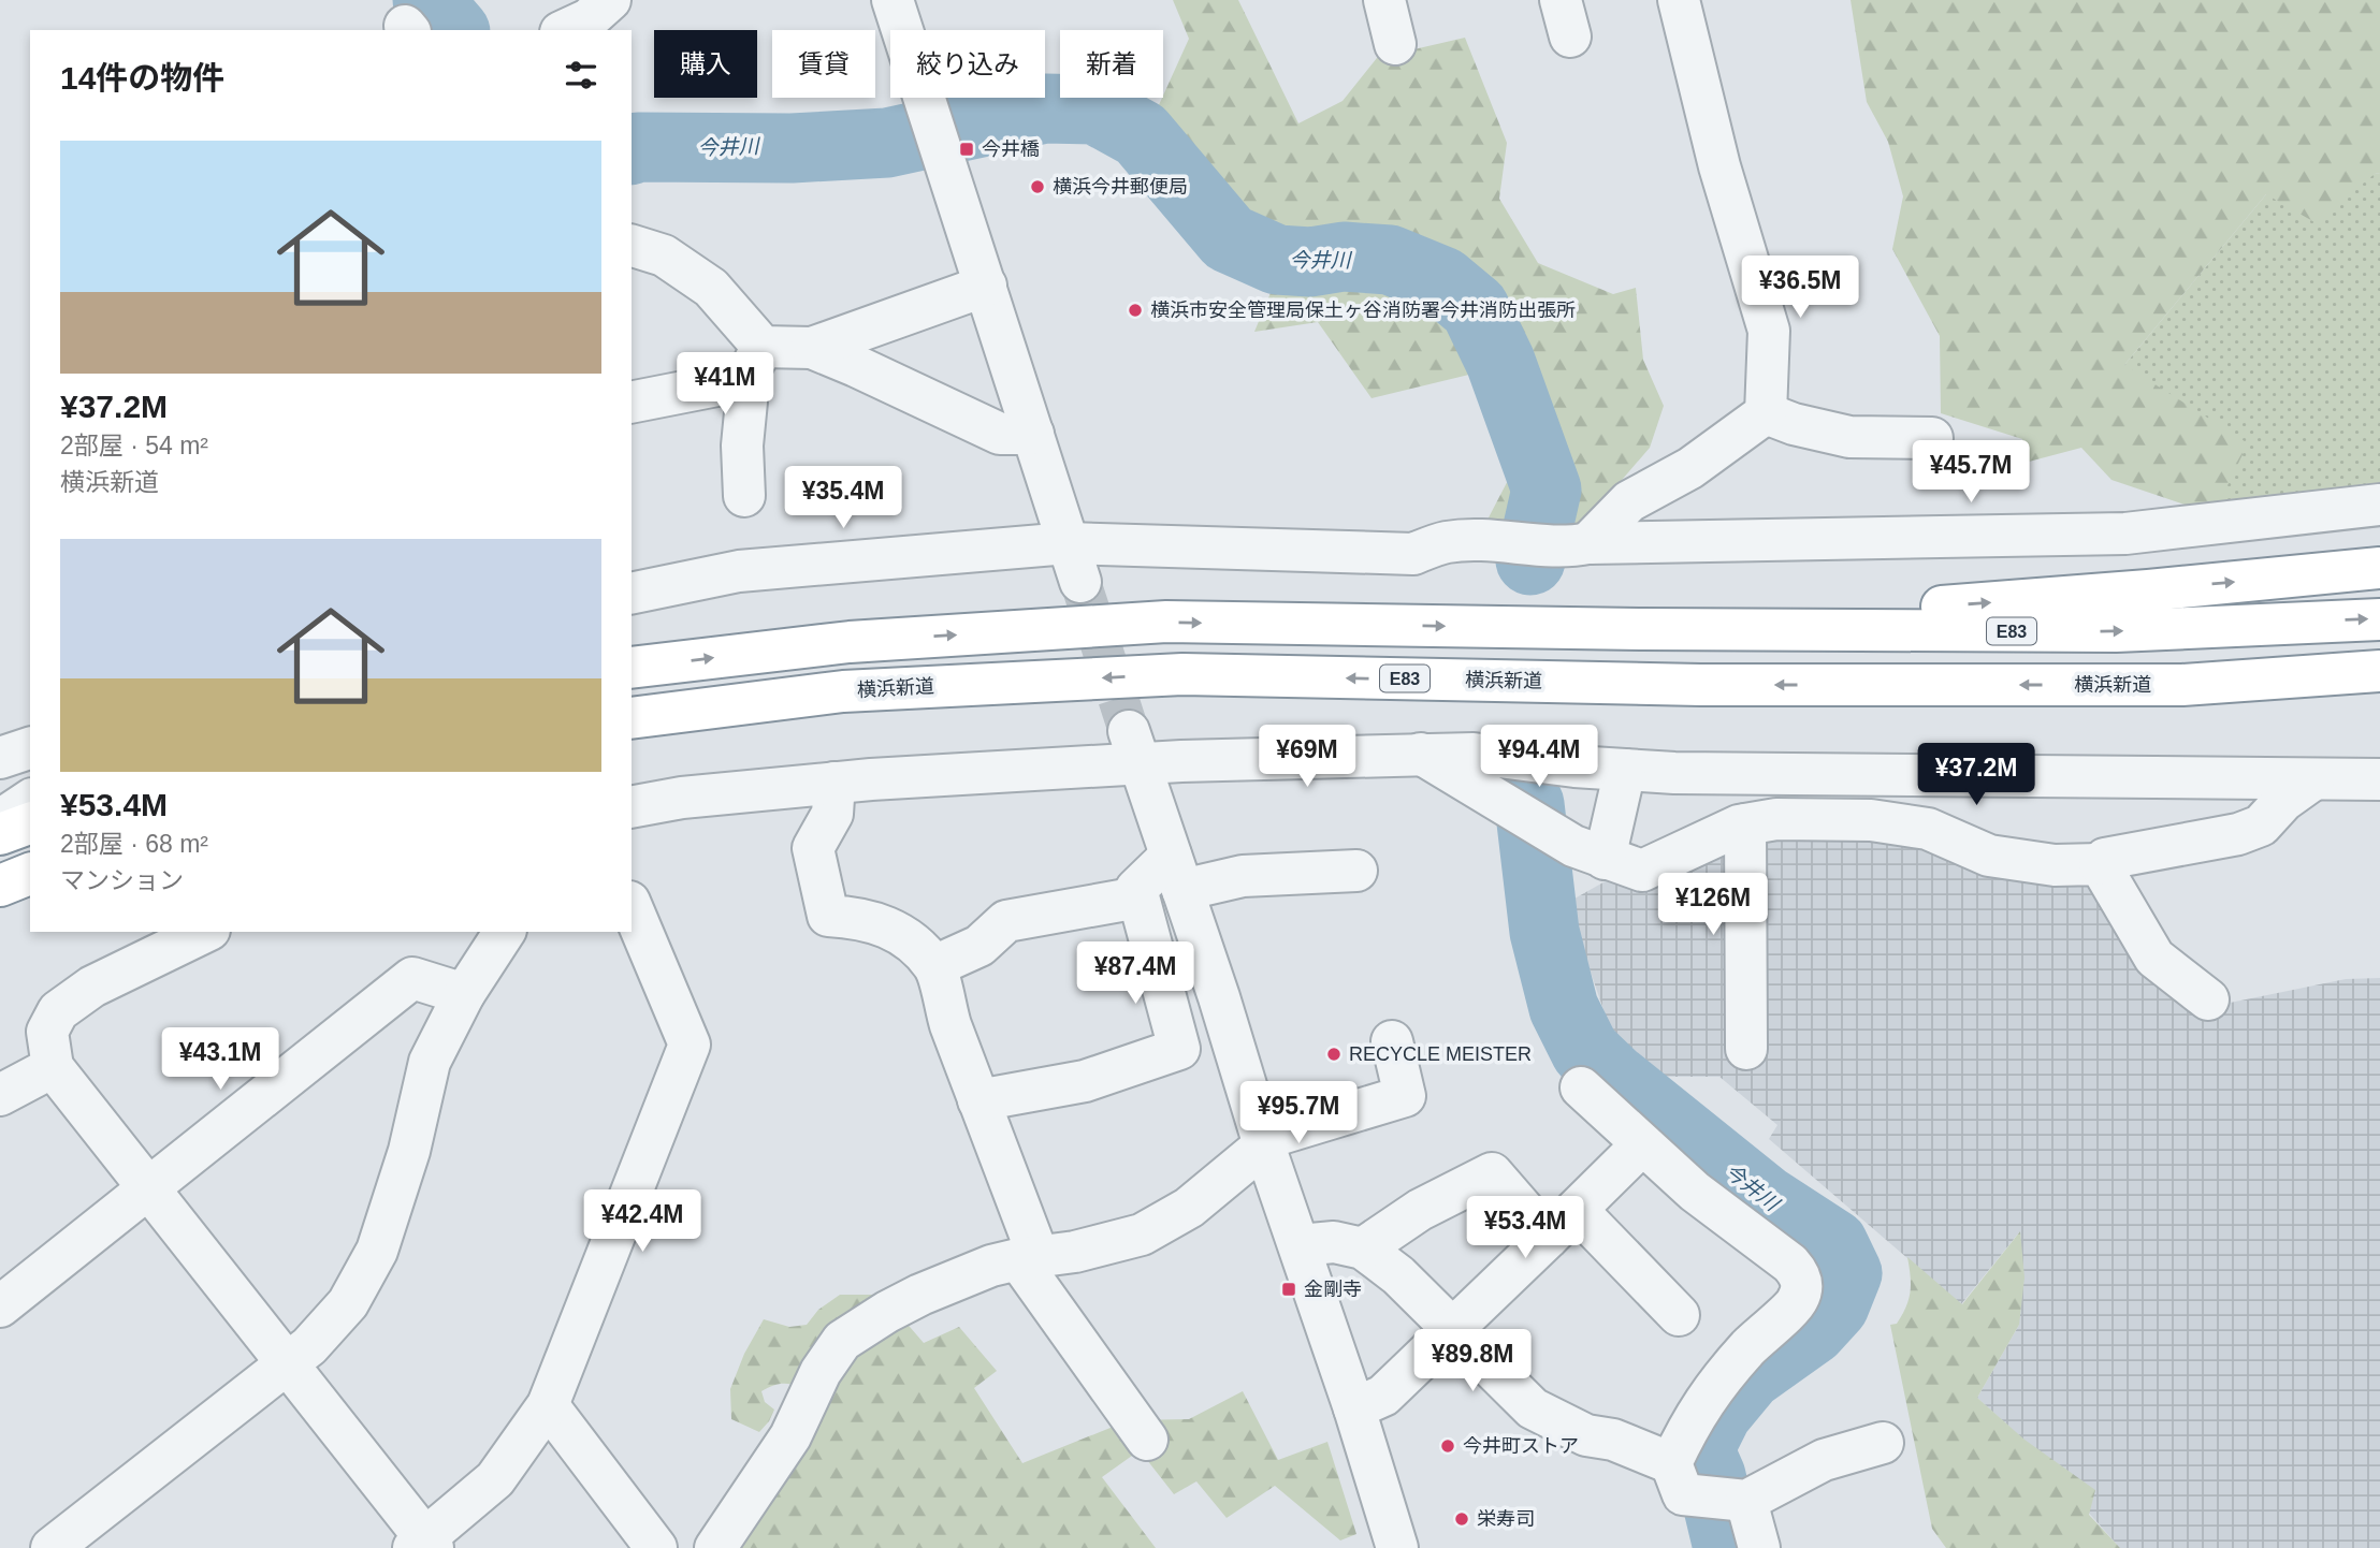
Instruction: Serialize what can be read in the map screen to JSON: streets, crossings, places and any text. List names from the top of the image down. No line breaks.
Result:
{"streets":{"highway":["E83","横浜新道"]},"water":["今井川"],"places":{"transit":["今井橋","金剛寺"],"other":["横浜今井郵便局","横浜市安全管理局保土ヶ谷消防署今井消防出張所","RECYCLE MEISTER","今井町ストア","栄寿司"]},"page":{"chip":["購入","賃貸","絞り込み","新着"],"heading":"14件の物件","list":[{"name":"¥37.2M","note":"2部屋 · 54 m² · 横浜新道"},{"name":"¥53.4M","note":"2部屋 · 68 m² · マンション"}],"price":["¥36.5M","¥41M","¥45.7M","¥35.4M","¥69M","¥94.4M","¥37.2M","¥126M","¥87.4M","¥43.1M","¥95.7M","¥42.4M","¥53.4M","¥89.8M"]}}
